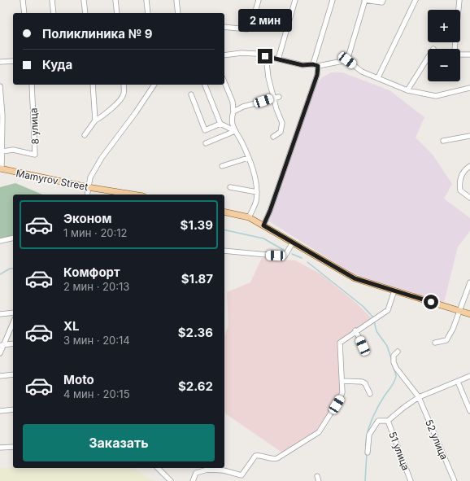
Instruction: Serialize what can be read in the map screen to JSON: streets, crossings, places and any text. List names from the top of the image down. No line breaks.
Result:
{"streets":{"main road":["Mamyrov Street"],"street":["8 улица","52 улица","51 улица"]},"page":{"bubble":"2 мин","map_buttons":["+","−"],"banner":["Поликлиника № 9","Куда"],"list":[{"name":"Эконом","note":"1 мин · 20:12","value":"$1.39"},{"name":"Комфорт","note":"2 мин · 20:13","value":"$1.87"},{"name":"XL","note":"3 мин · 20:14","value":"$2.36"},{"name":"Moto","note":"4 мин · 20:15","value":"$2.62"}],"buttons":"Заказать"}}
